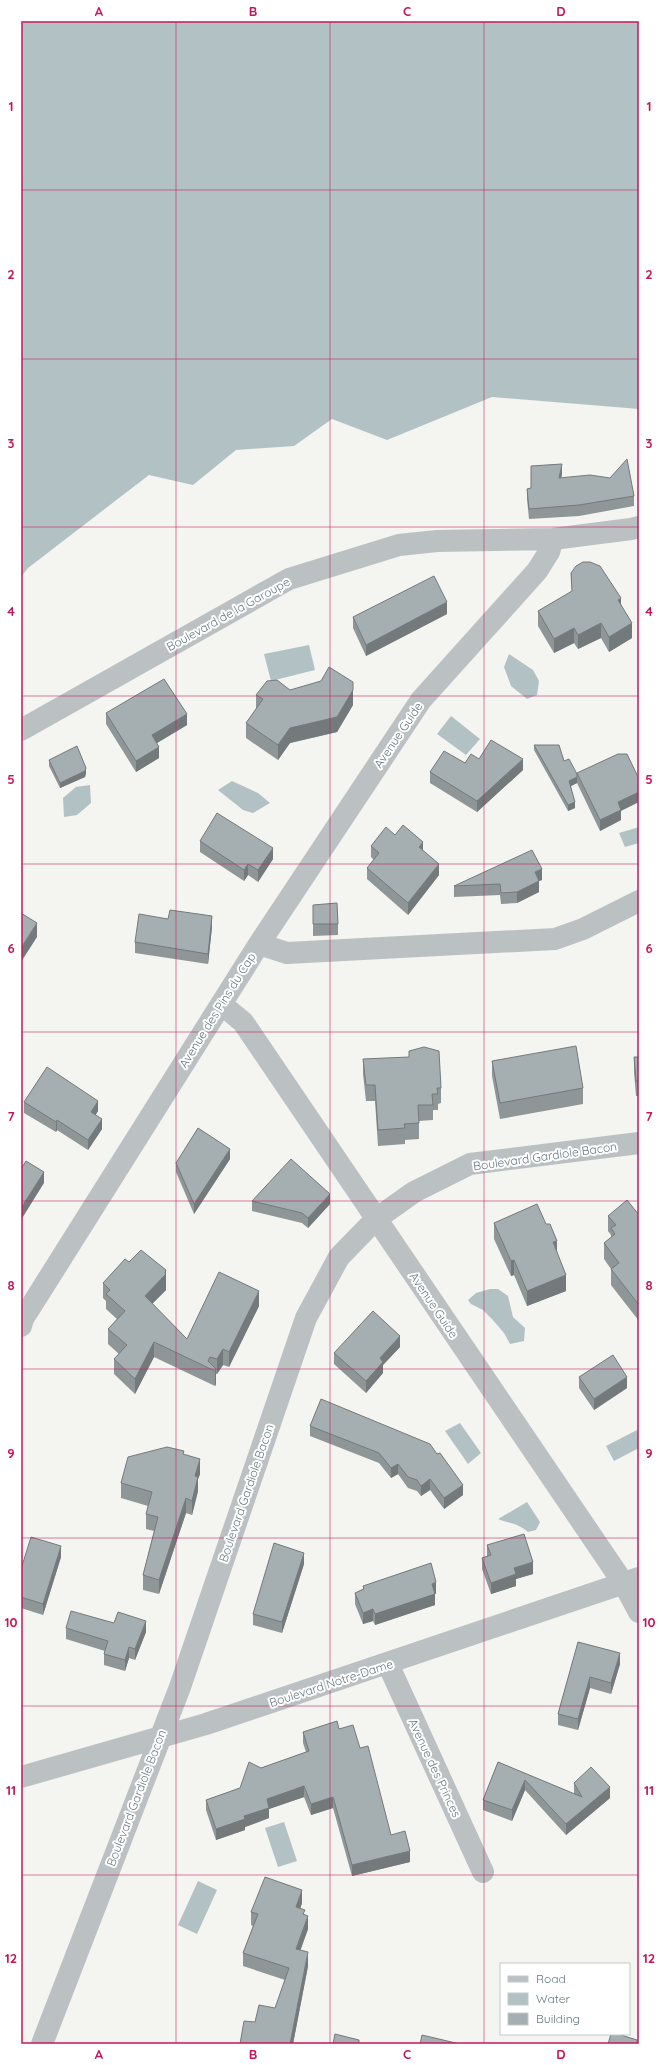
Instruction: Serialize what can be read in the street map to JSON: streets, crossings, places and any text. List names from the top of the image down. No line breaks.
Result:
{"streets":{"street":["Boulevard de la Garoupe","Avenue Guide","Avenue des Pins du Cap","Boulevard Gardiole Bacon","Boulevard Notre-Dame","Avenue des Princes"]},"crossings":[["Boulevard de la Garoupe","Avenue Guide"],["Avenue Guide","Avenue des Pins du Cap"],["Avenue Guide","Boulevard Gardiole Bacon"],["Avenue Guide","Boulevard Notre-Dame"],["Boulevard Gardiole Bacon","Boulevard Notre-Dame"],["Boulevard Notre-Dame","Avenue des Princes"]],"legend":["Road","Water","Building"],"grid":{"columns":["A","B","C","D"],"rows":["1","2","3","4","5","6","7","8","9","10","11","12"]}}
